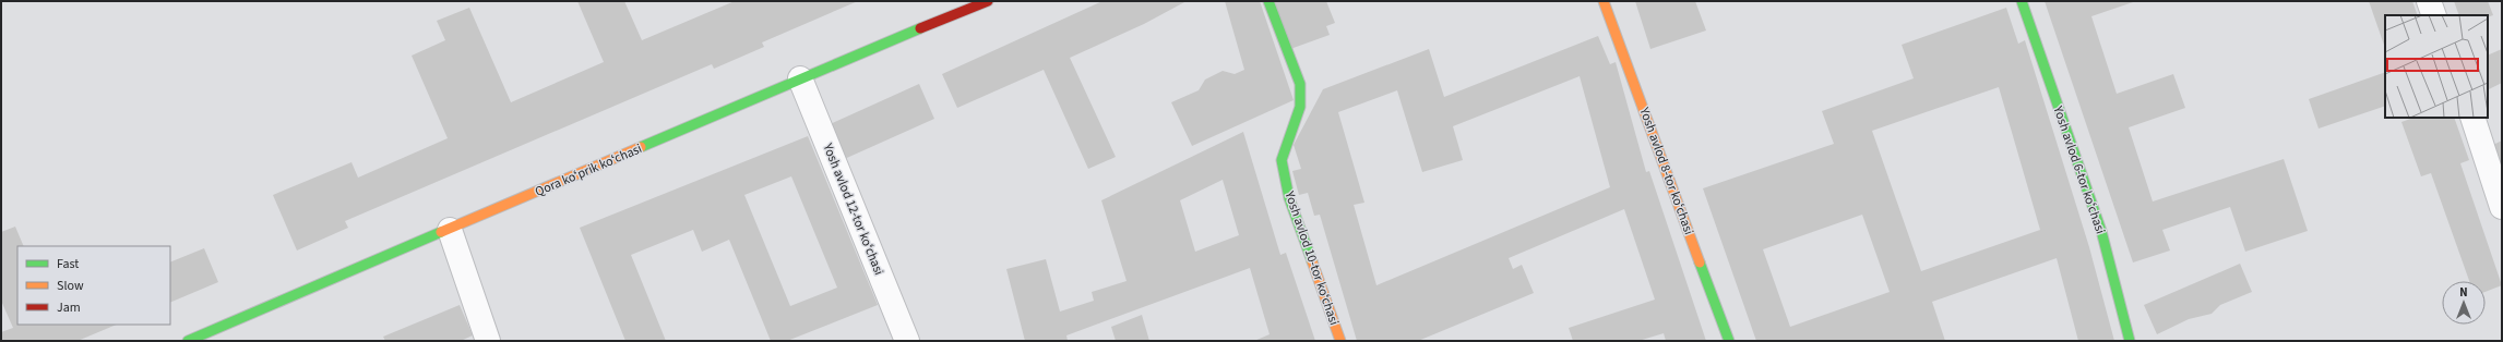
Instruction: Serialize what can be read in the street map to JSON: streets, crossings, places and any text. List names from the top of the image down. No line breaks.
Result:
{"streets":{"street":["Qora koʻprik koʻchasi","Yosh avlod 6-tor koʻchasi","Yosh avlod 8-tor koʻchasi","Yosh avlod 12-tor koʻchasi","Yosh avlod 10-tor koʻchasi"]},"crossings":[["Qora koʻprik koʻchasi","Yosh avlod 12-tor koʻchasi"]],"legend":["Fast","Slow","Jam"],"north":"top"}
